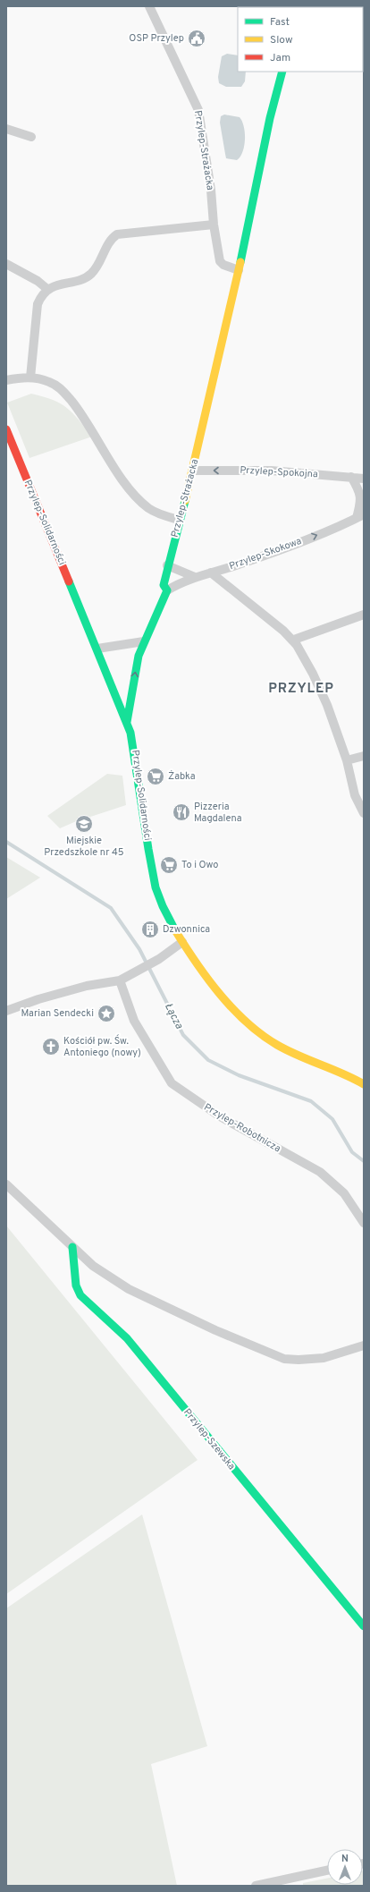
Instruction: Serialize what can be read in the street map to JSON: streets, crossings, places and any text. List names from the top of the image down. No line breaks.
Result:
{"streets":{"street":["Przylep-Strażacka","Przylep-Spokojna","Przylep-Solidarności","Przylep-Skokowa","Przylep-Robotnicza","Przylep-Szewska"]},"crossings":[["Przylep-Strażacka","Przylep-Spokojna"],["Przylep-Strażacka","Przylep-Solidarności"],["Przylep-Strażacka","Przylep-Skokowa"]],"one_way":["Przylep-Spokojna","Przylep-Skokowa"],"districts":["PRZYLEP"],"water":["Łącza"],"places":{"public building":["OSP Przylep"],"supermarket":["Żabka","To i Owo"],"restaurant":["Pizzeria Magdalena"],"school or university":["Miejskie Przedszkole nr 45"],"building":["Dzwonnica"],"place":["Marian Sendecki"],"church":["Kościół pw. Św. Antoniego (nowy)"]},"legend":["Fast","Slow","Jam"],"north":"top"}
